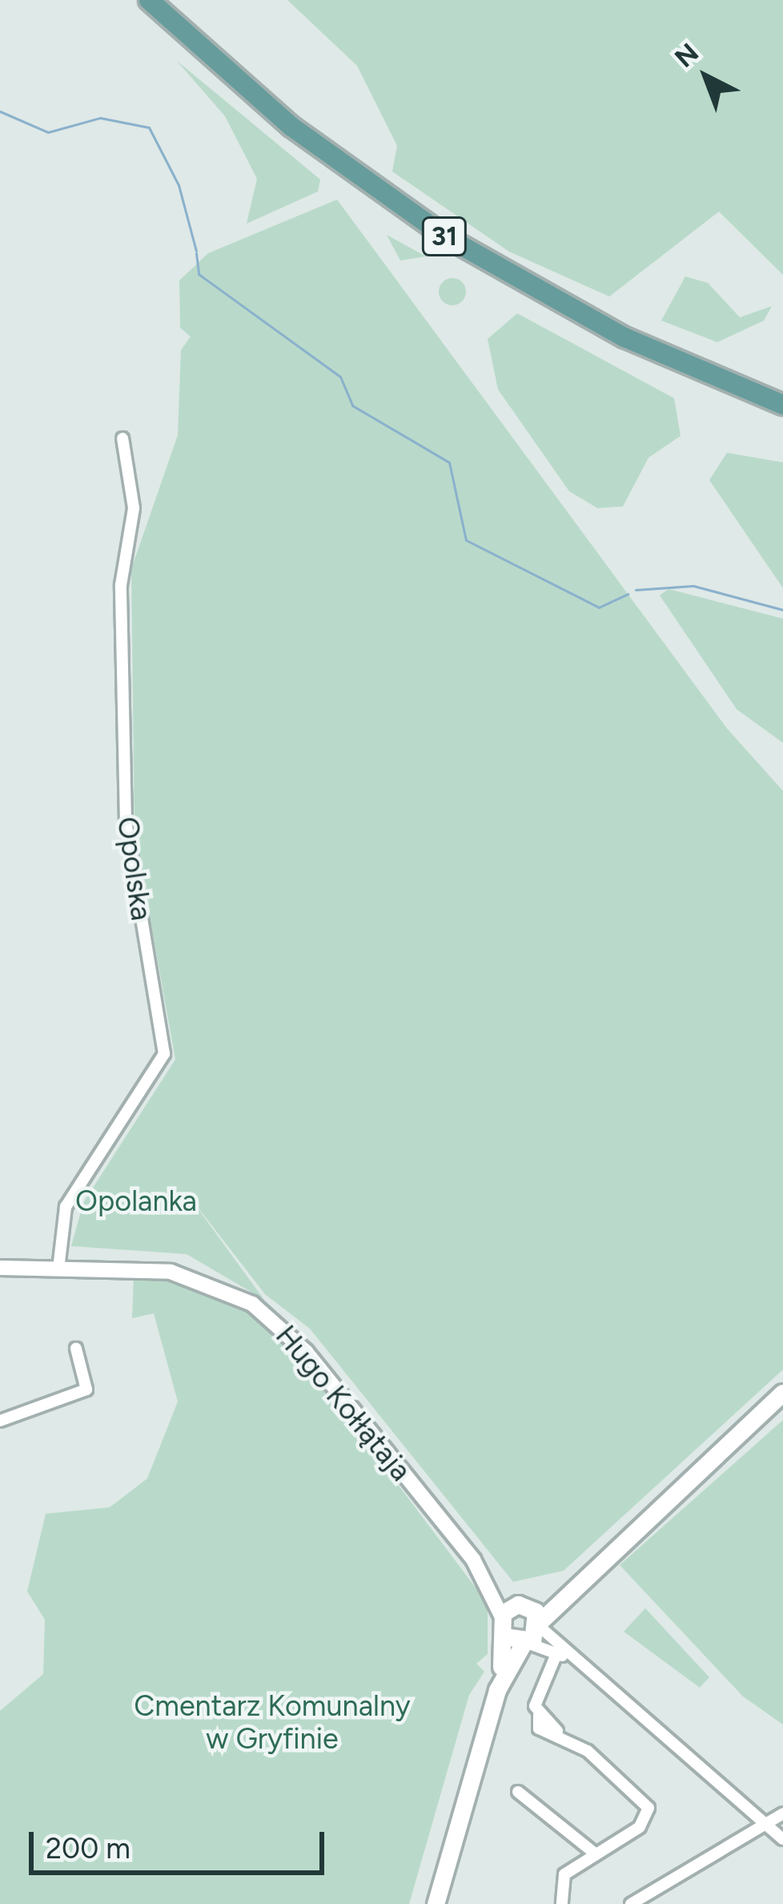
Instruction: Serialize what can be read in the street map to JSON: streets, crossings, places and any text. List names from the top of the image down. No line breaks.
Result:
{"streets":{"main road":["31"],"street":["Opolska","Hugo Kołłątaja"]},"crossings":[["Opolska","Hugo Kołłątaja"]],"parks":["Opolanka","Cmentarz Komunalny w Gryfinie"],"scale_bar":"200 m","north":"top left"}
